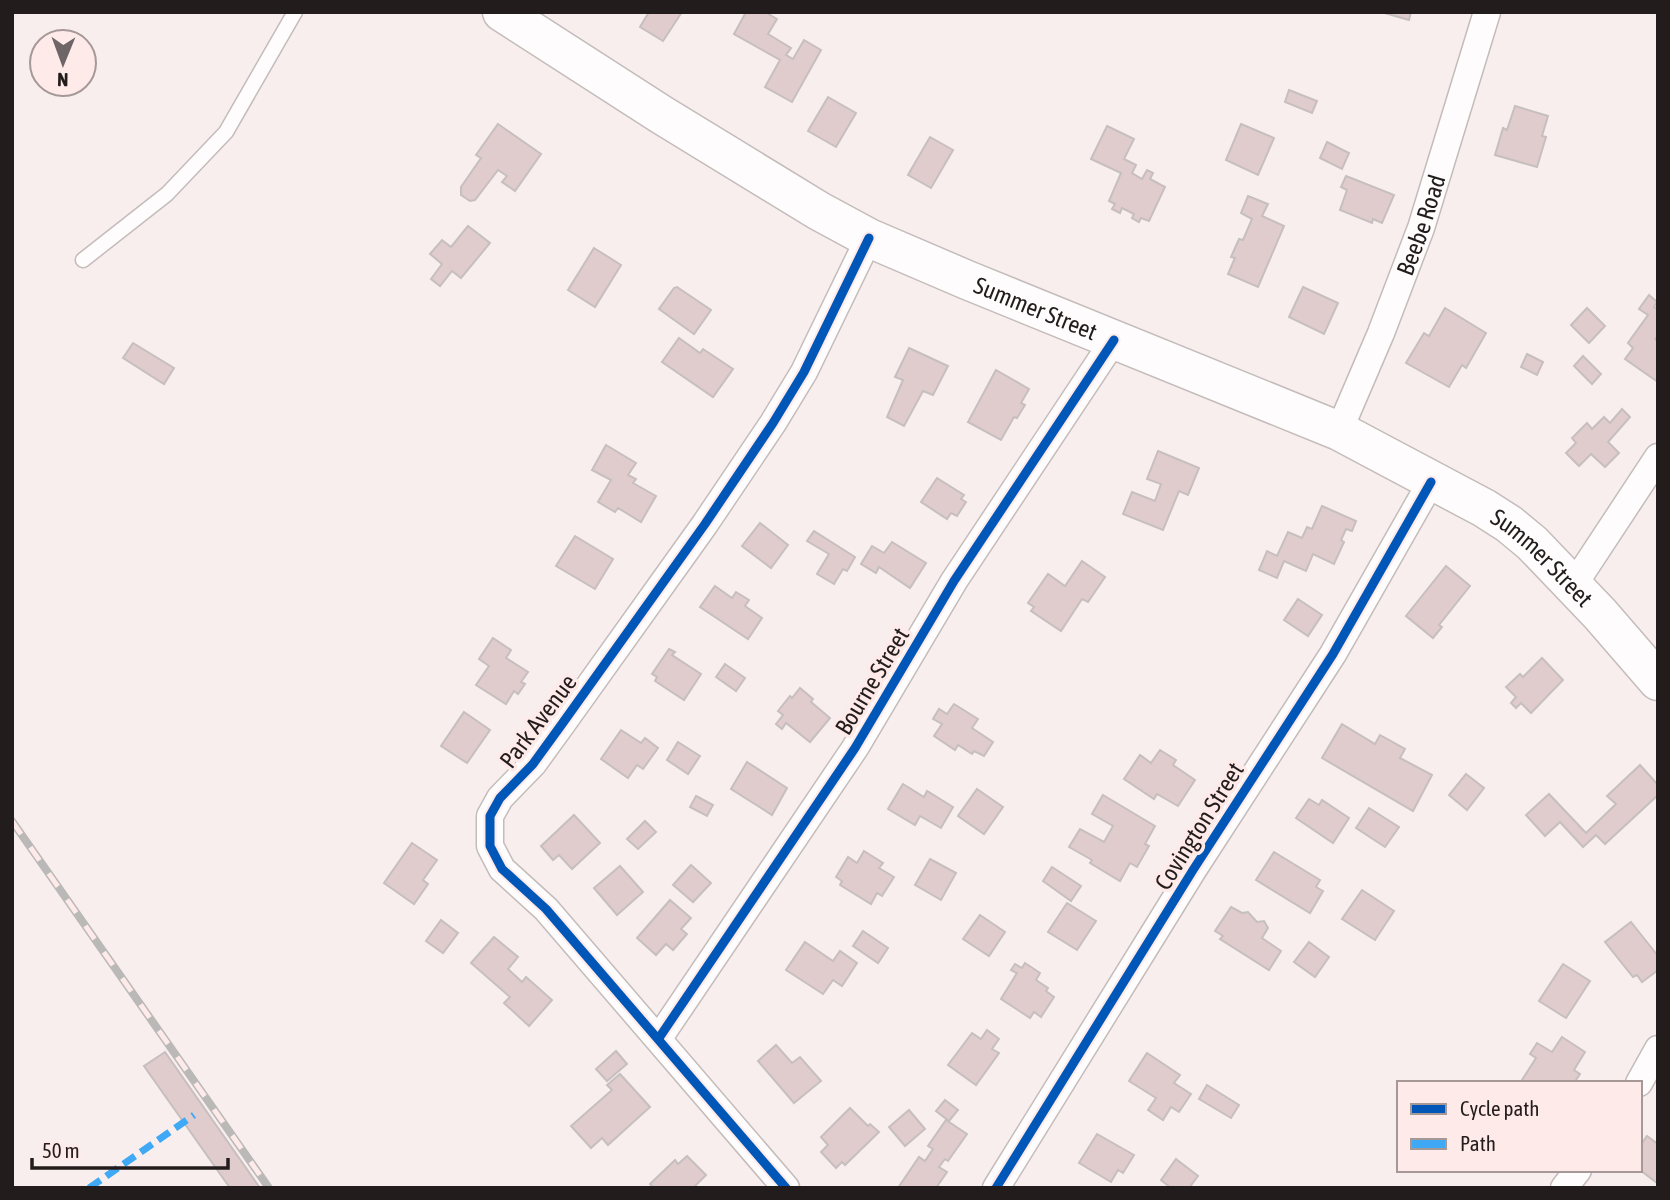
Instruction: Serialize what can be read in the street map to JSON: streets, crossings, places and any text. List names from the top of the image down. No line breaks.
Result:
{"streets":{"main road":["Summer Street"],"street":["Beebe Road","Bourne Street","Park Avenue","Covington Street"]},"crossings":[["Beebe Road","Summer Street"],["Summer Street","Bourne Street"],["Summer Street","Park Avenue"],["Summer Street","Covington Street"],["Bourne Street","Park Avenue"]],"legend":["Cycle path","Path"],"scale_bar":"50 m","north":"bottom"}
